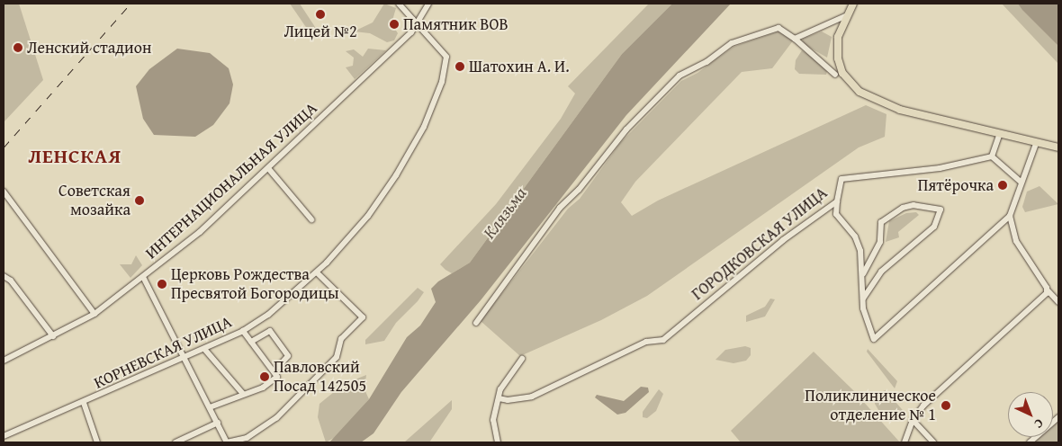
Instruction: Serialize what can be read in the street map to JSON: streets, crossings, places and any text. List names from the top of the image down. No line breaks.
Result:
{"streets":{"street":["ИНТЕРНАЦИОНАЛЬНАЯ УЛИЦА","ГОРОДКОВСКАЯ УЛИЦА","КОРНЕВСКАЯ УЛИЦА"]},"crossings":[["ИНТЕРНАЦИОНАЛЬНАЯ УЛИЦА","КОРНЕВСКАЯ УЛИЦА"]],"districts":["ЛЕНСКАЯ"],"water":["Клязьма"],"places":["Лицей №2","Памятник ВОВ","Ленский стадион","Шатохин А. И.","Пятёрочка","Советская мозайка","Церковь Рождества Пресвятой Богородицы","Павловский Посад 142505","Поликлиническое отделение № 1"],"north":"bottom right"}
